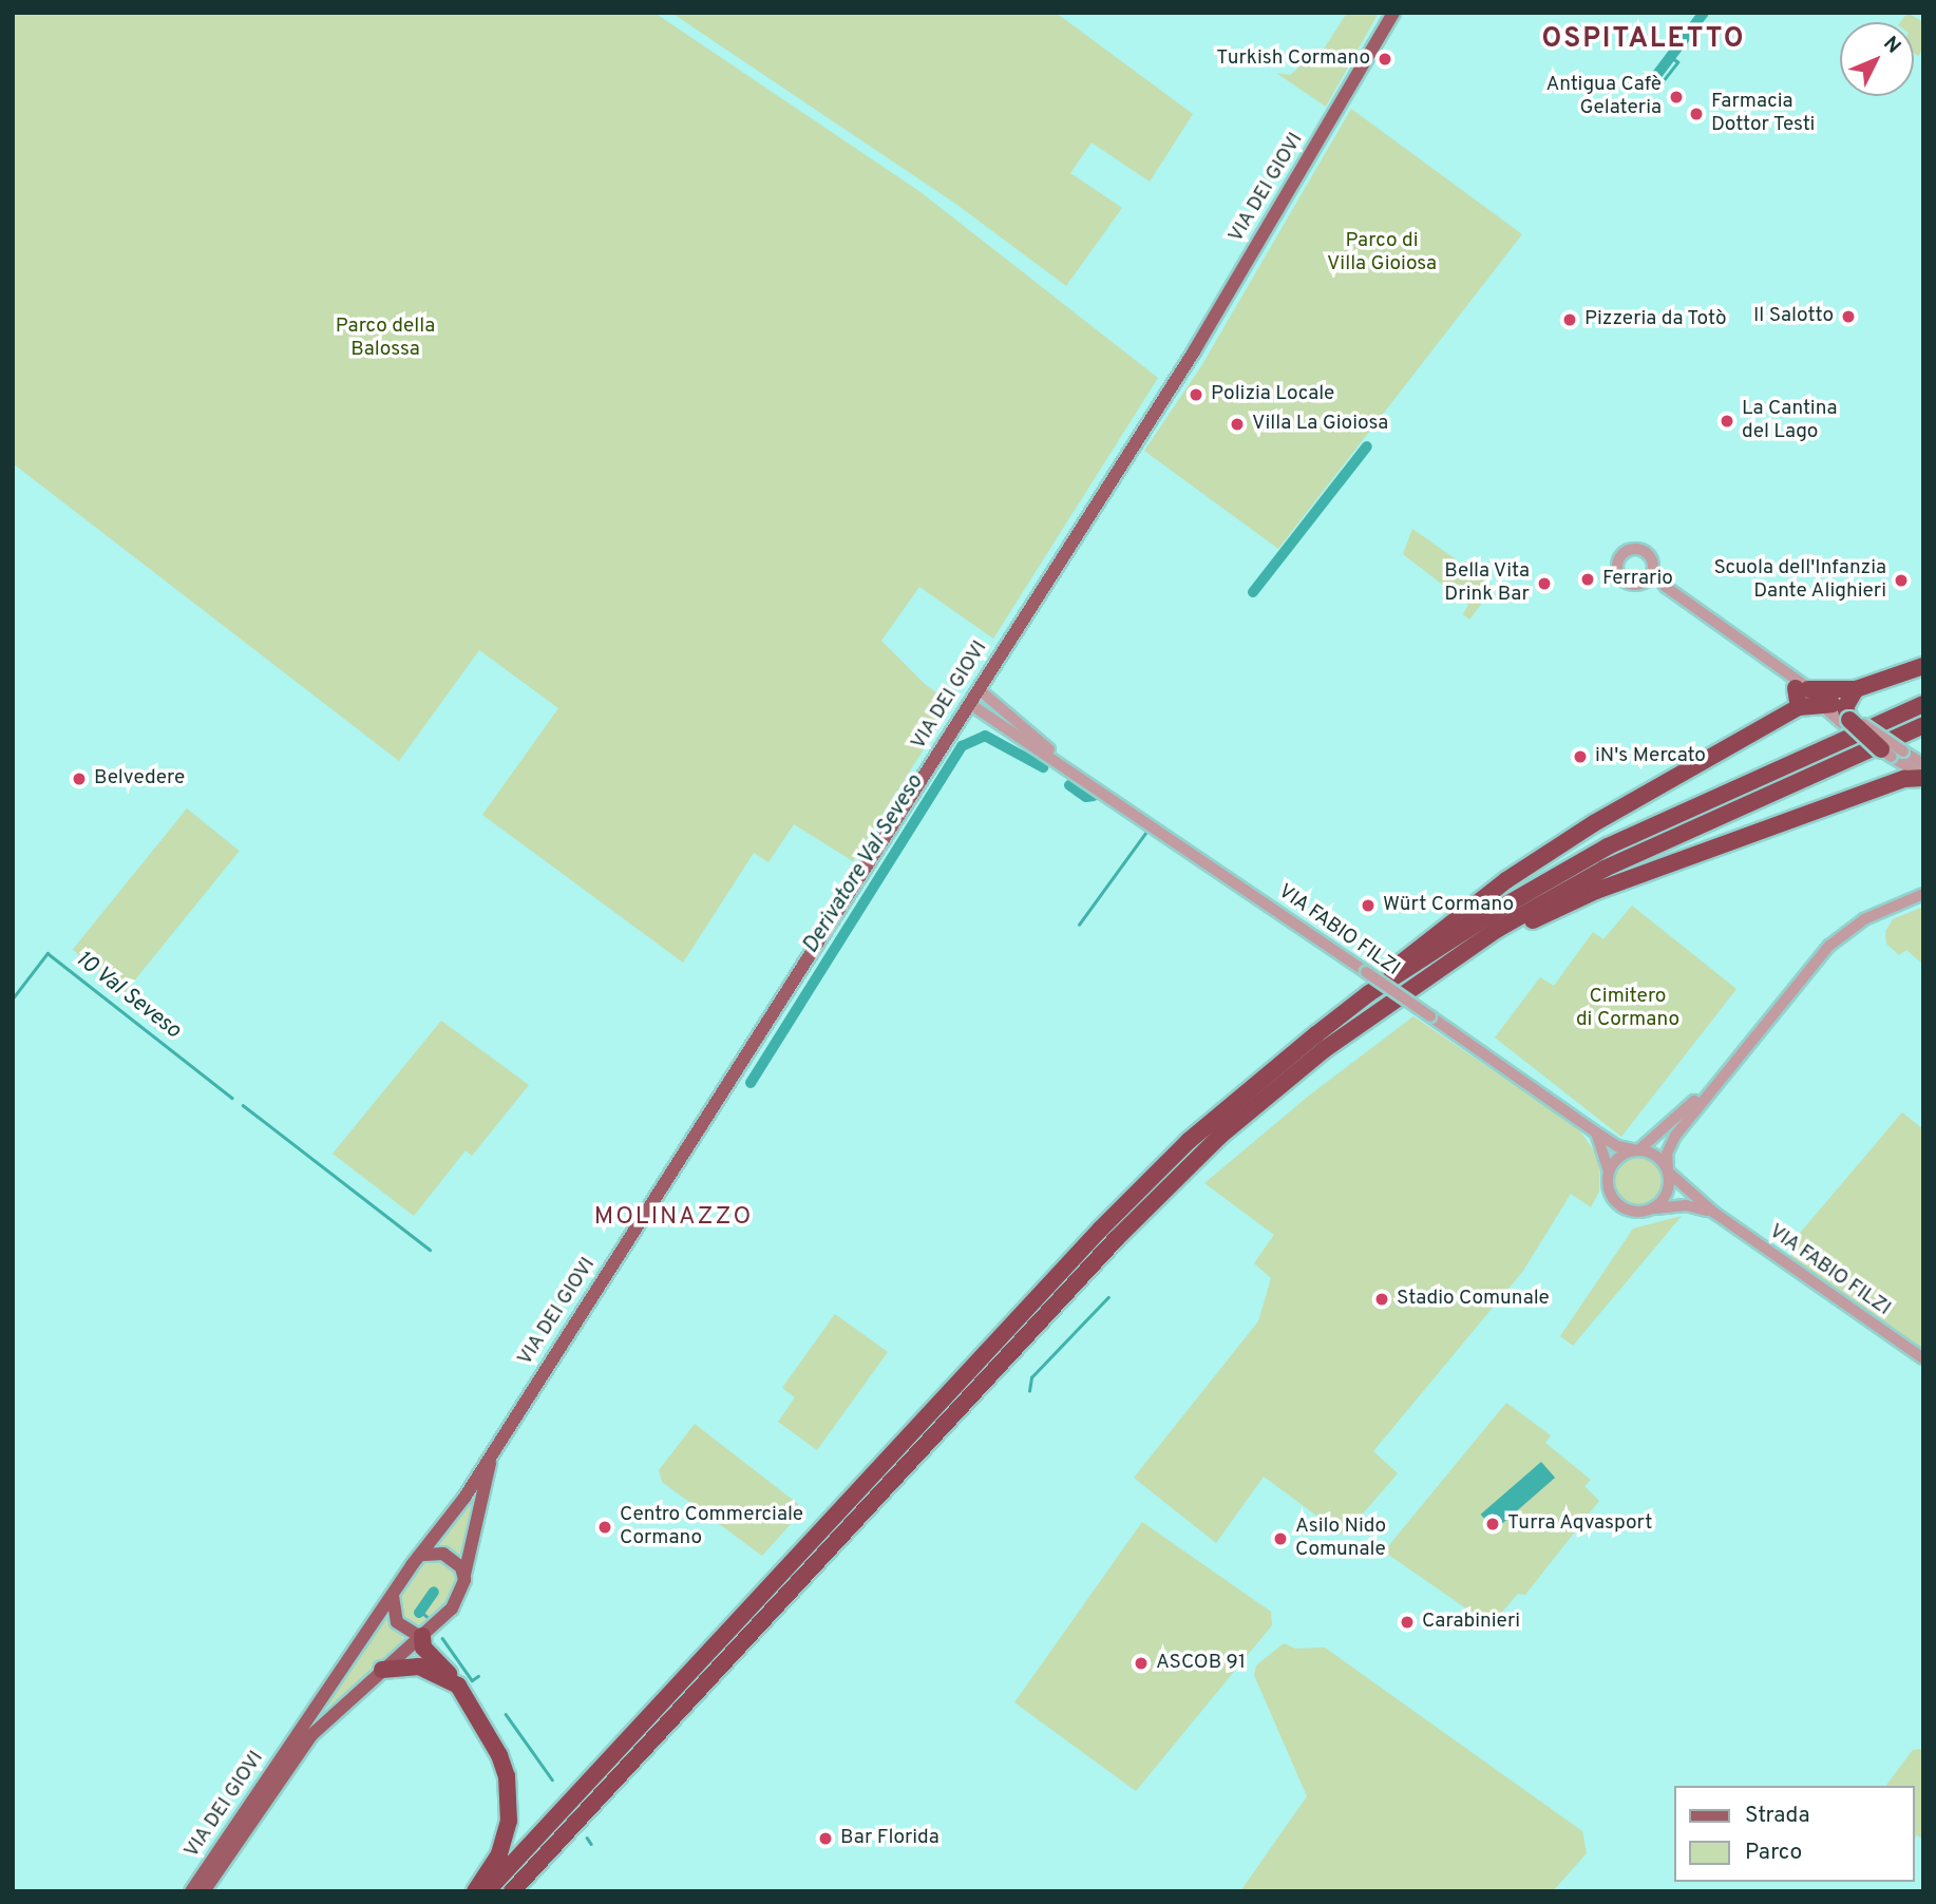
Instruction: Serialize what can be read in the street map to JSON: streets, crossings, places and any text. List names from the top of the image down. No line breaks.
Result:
{"streets":{"main road":["VIA DEI GIOVI"],"street":["VIA FABIO FILZI"]},"crossings":[["VIA DEI GIOVI","VIA FABIO FILZI"]],"districts":["OSPITALETTO","MOLINAZZO"],"water":["Derivatore Val Seveso","10 Val Seveso"],"parks":["Parco di Villa Gioiosa","Parco della Balossa","Cimitero di Cormano"],"places":["Turkish Cormano","Antigua Cafè Gelateria","Farmacia Dottor Testi","Il Salotto","Pizzeria da Totò","Polizia Locale","La Cantina del Lago","Villa La Gioiosa","Ferrario","Scuola dell'Infanzia Dante Alighieri","Bella Vita Drink Bar","iN's Mercato","Belvedere","Würt Cormano","Stadio Comunale","Turra Aqvasport","Centro Commerciale Cormano","Asilo Nido Comunale","Carabinieri","ASCOB 91","Bar Florida"],"legend":["Strada","Parco"],"north":"top right"}
